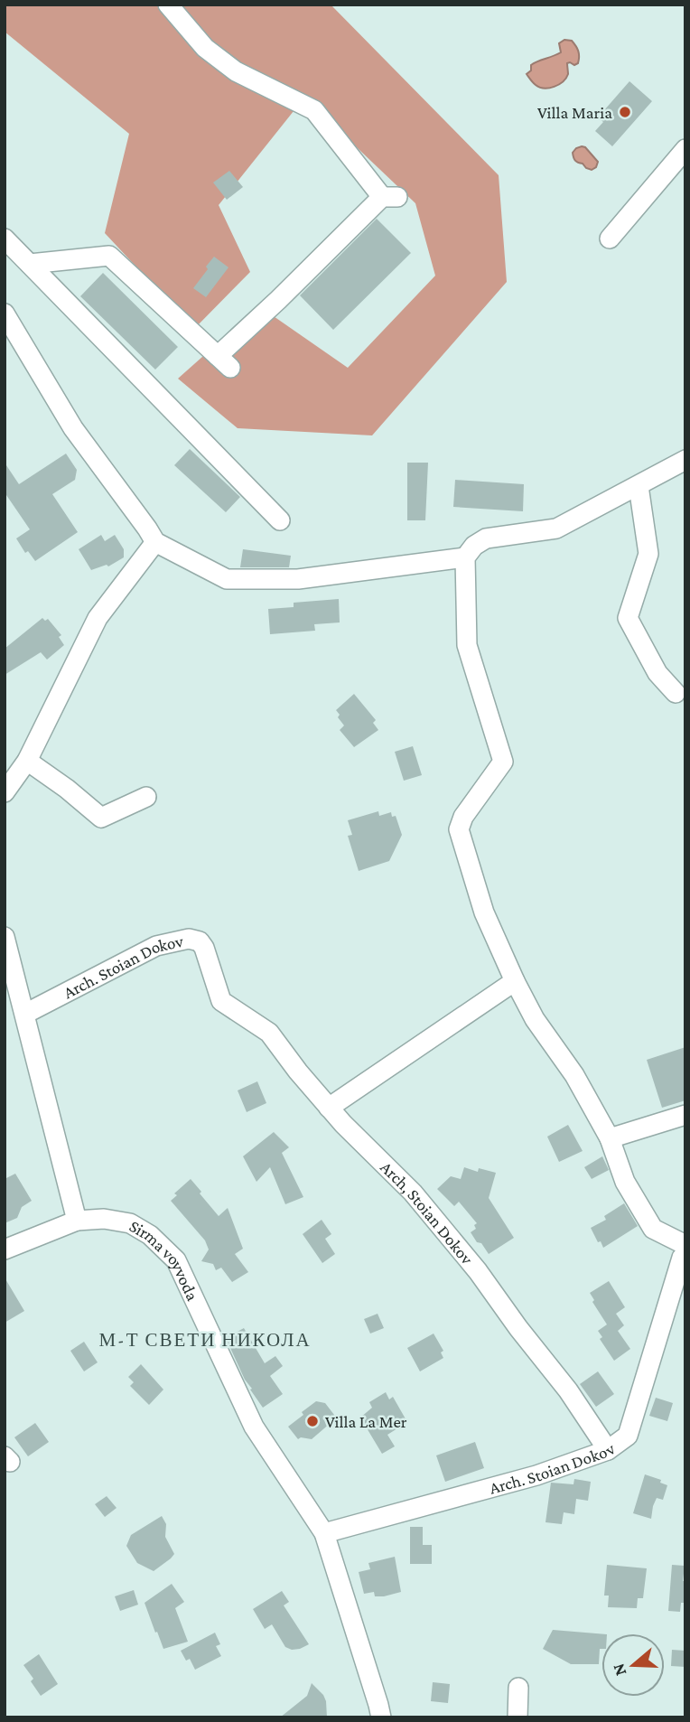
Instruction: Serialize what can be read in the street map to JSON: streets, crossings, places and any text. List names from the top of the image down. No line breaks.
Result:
{"streets":{"street":["Arch. Stoian Dokov","Arch, Stoian Dokov","Sirma voyvoda"]},"crossings":[["Arch. Stoian Dokov","Arch, Stoian Dokov"],["Arch. Stoian Dokov","Sirma voyvoda"]],"districts":["М-Т СВЕТИ НИКОЛА"],"places":["Villa Maria","Villa La Mer"],"north":"left"}
